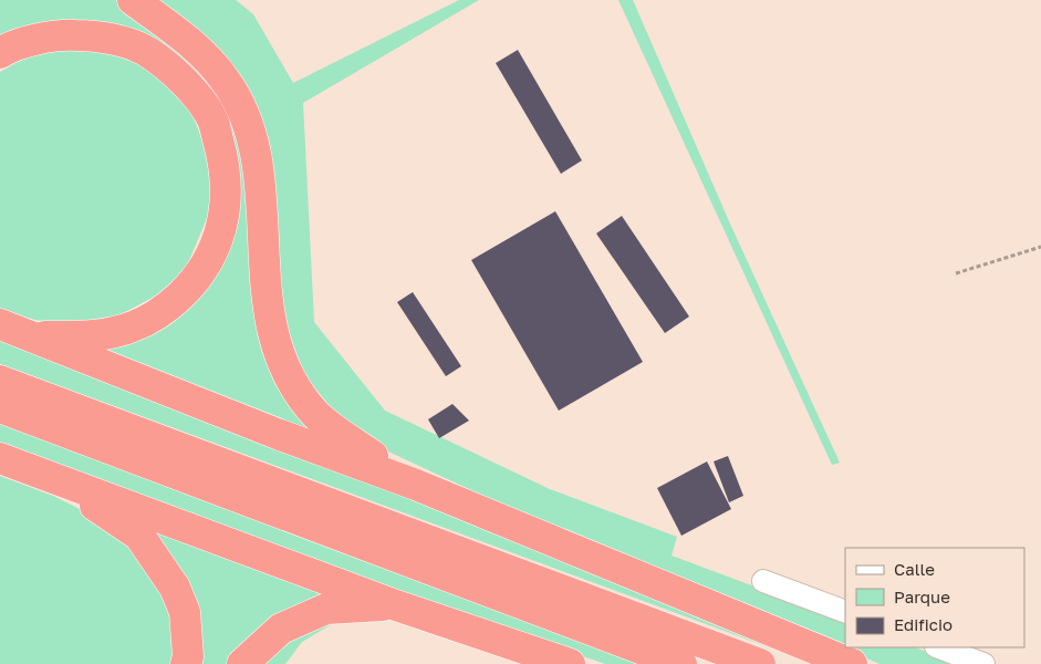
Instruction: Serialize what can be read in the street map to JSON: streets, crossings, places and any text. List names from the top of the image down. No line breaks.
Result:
{"legend":["Calle","Parque","Edificio"]}
